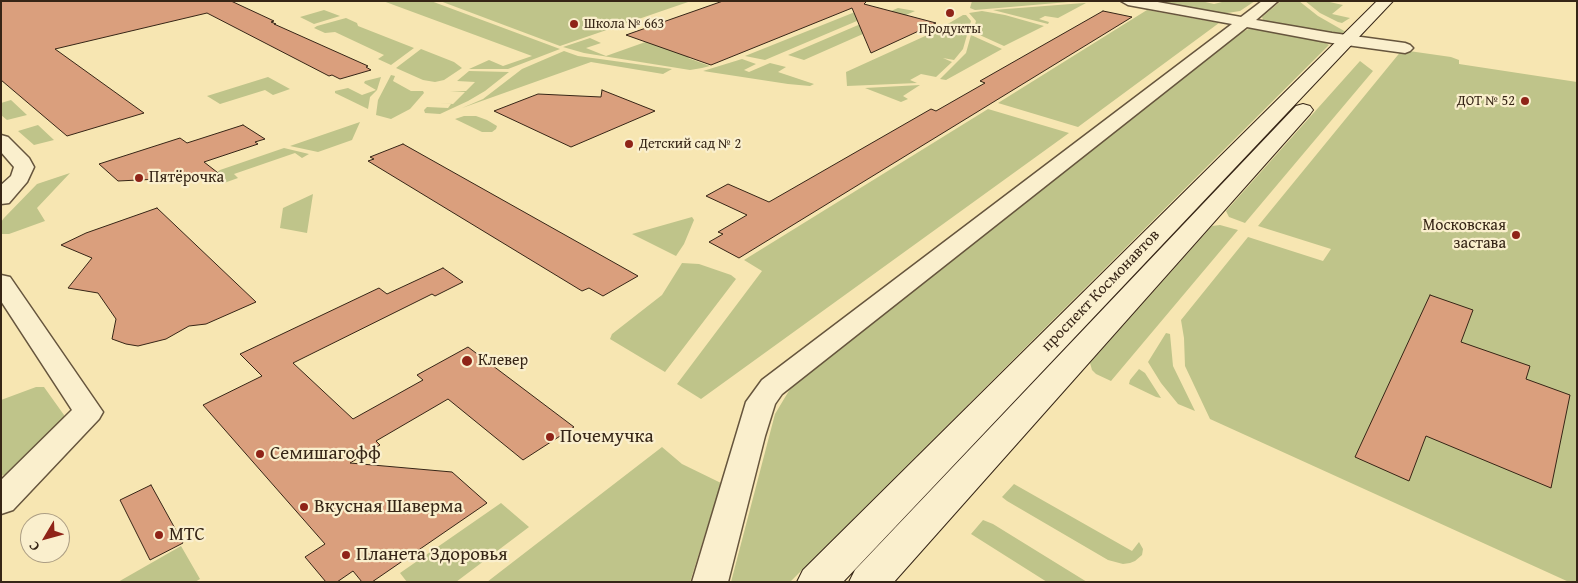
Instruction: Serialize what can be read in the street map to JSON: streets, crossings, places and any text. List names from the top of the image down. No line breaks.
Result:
{"streets":{"street":["проспект Космонавтов"]},"places":["Продукты","Школа № 663","ДОТ № 52","Детский сад № 2","Пятёрочка","Московская застава","Клевер","Почемучка","Семишагофф","Вкусная Шаверма","МТС","Планета Здоровья"],"north":"bottom left"}
